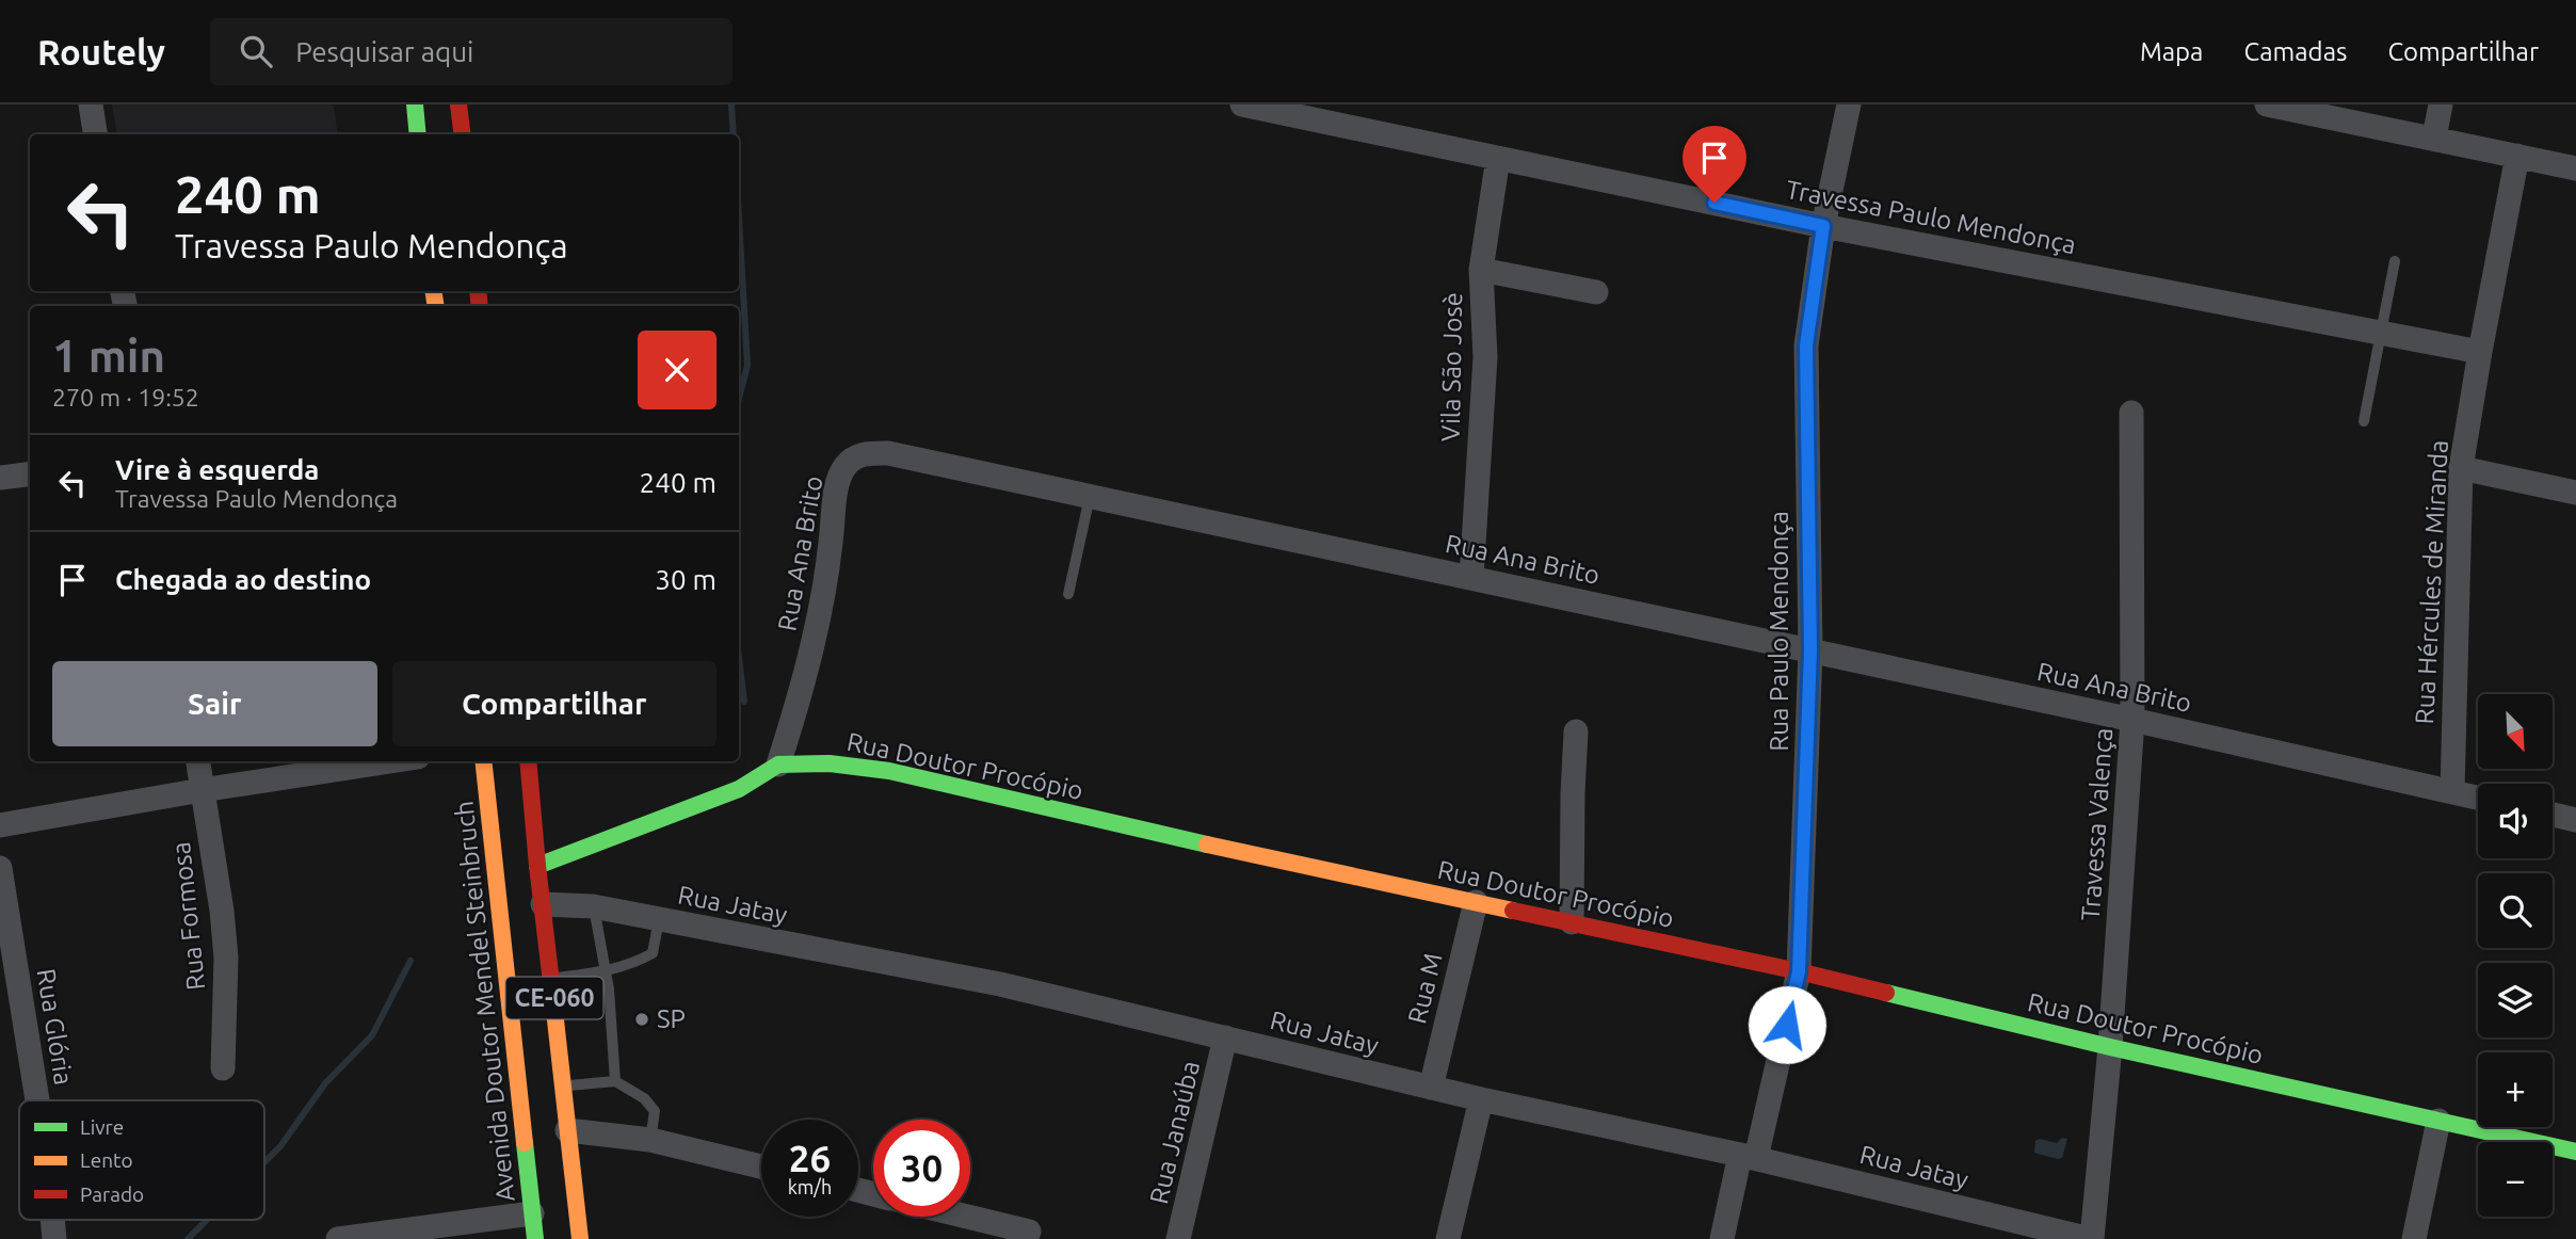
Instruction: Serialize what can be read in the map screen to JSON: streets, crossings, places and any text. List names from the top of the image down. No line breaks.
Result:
{"streets":{"main road":["Rua Doutor Procópio","CE-060","Avenida Doutor Mendel Steinbruch"],"street":["Travessa Paulo Mendonça","Vila São Josè","Rua Ana Brito","Rua Hércules de Miranda","Rua Paulo Mendonça","Travessa Valença","Rua Jatay","Rua Formosa","Rua M","Rua Glória","Rua Janaúba"]},"crossings":[["Travessa Paulo Mendonça","Vila São Josè"],["Travessa Paulo Mendonça","Rua Hércules de Miranda"],["Travessa Paulo Mendonça","Rua Paulo Mendonça"],["Vila São Josè","Rua Ana Brito"],["Rua Ana Brito","Rua Hércules de Miranda"],["Rua Ana Brito","Rua Paulo Mendonça"],["Rua Ana Brito","Rua Doutor Procópio"],["Rua Ana Brito","Travessa Valença"],["Rua Paulo Mendonça","Rua Doutor Procópio"],["Rua Paulo Mendonça","Rua Jatay"],["Rua Doutor Procópio","Travessa Valença"],["Rua Doutor Procópio","Rua M"],["Travessa Valença","Rua Jatay"],["Rua Jatay","Rua M"],["Rua Jatay","CE-060"],["Rua Jatay","Rua Janaúba"]],"places":["SP"],"legend":["Livre","Lento","Parado"],"north":"bottom right","page":{"header":"Routely","search":"Pesquisar aqui","nav":["Mapa","Camadas","Compartilhar"],"turn":["240 m","Travessa Paulo Mendonça"],"heading":["1 min","270 m · 19:52"],"list":[{"name":"Vire à esquerda","note":"Travessa Paulo Mendonça","value":"240 m"},{"name":"Chegada ao destino","value":"30 m"}],"buttons":["Sair","Compartilhar"],"map_buttons":["+","−"],"speed":"26 km/h","limit":"30"}}
